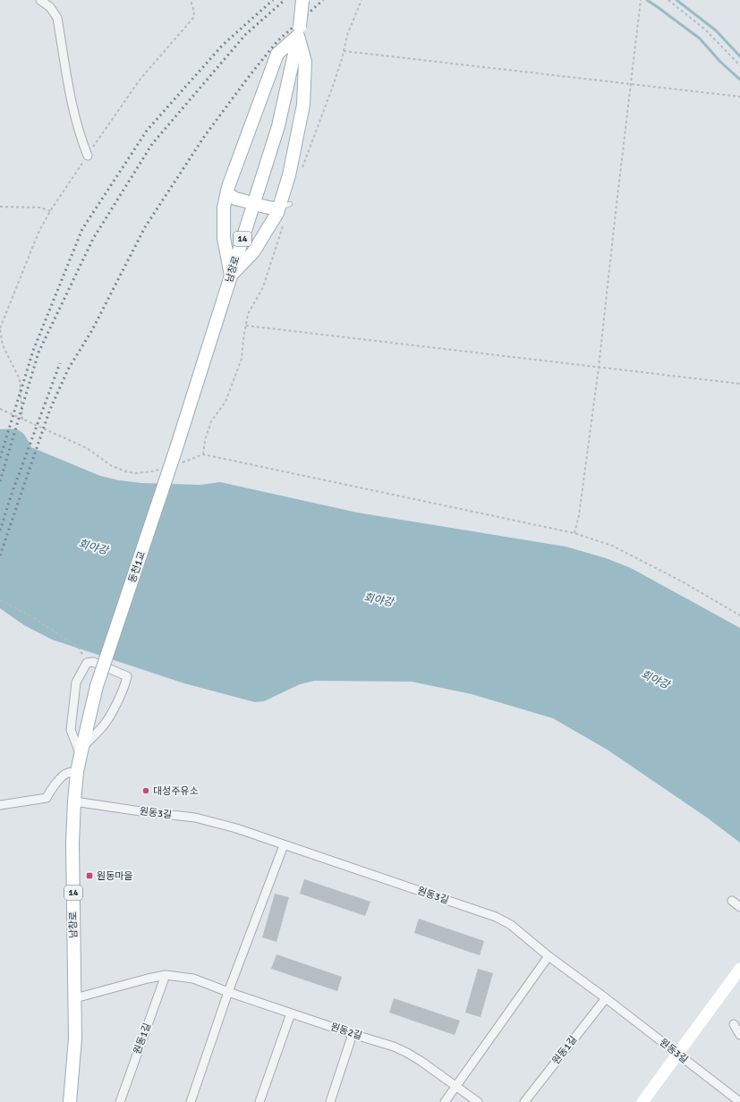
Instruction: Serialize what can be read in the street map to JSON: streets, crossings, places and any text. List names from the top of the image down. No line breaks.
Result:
{"streets":{"main road":["14","남창로","동천1교"],"street":["원동3길","원동2길","원동1길"]},"crossings":[["남창로","동천1교"],["남창로","원동3길"],["남창로","원동2길"],["원동3길","원동1길"],["원동2길","원동1길"]],"water":["회야강"],"places":{"other":["대성주유소"],"transit":["원동마을"]}}
